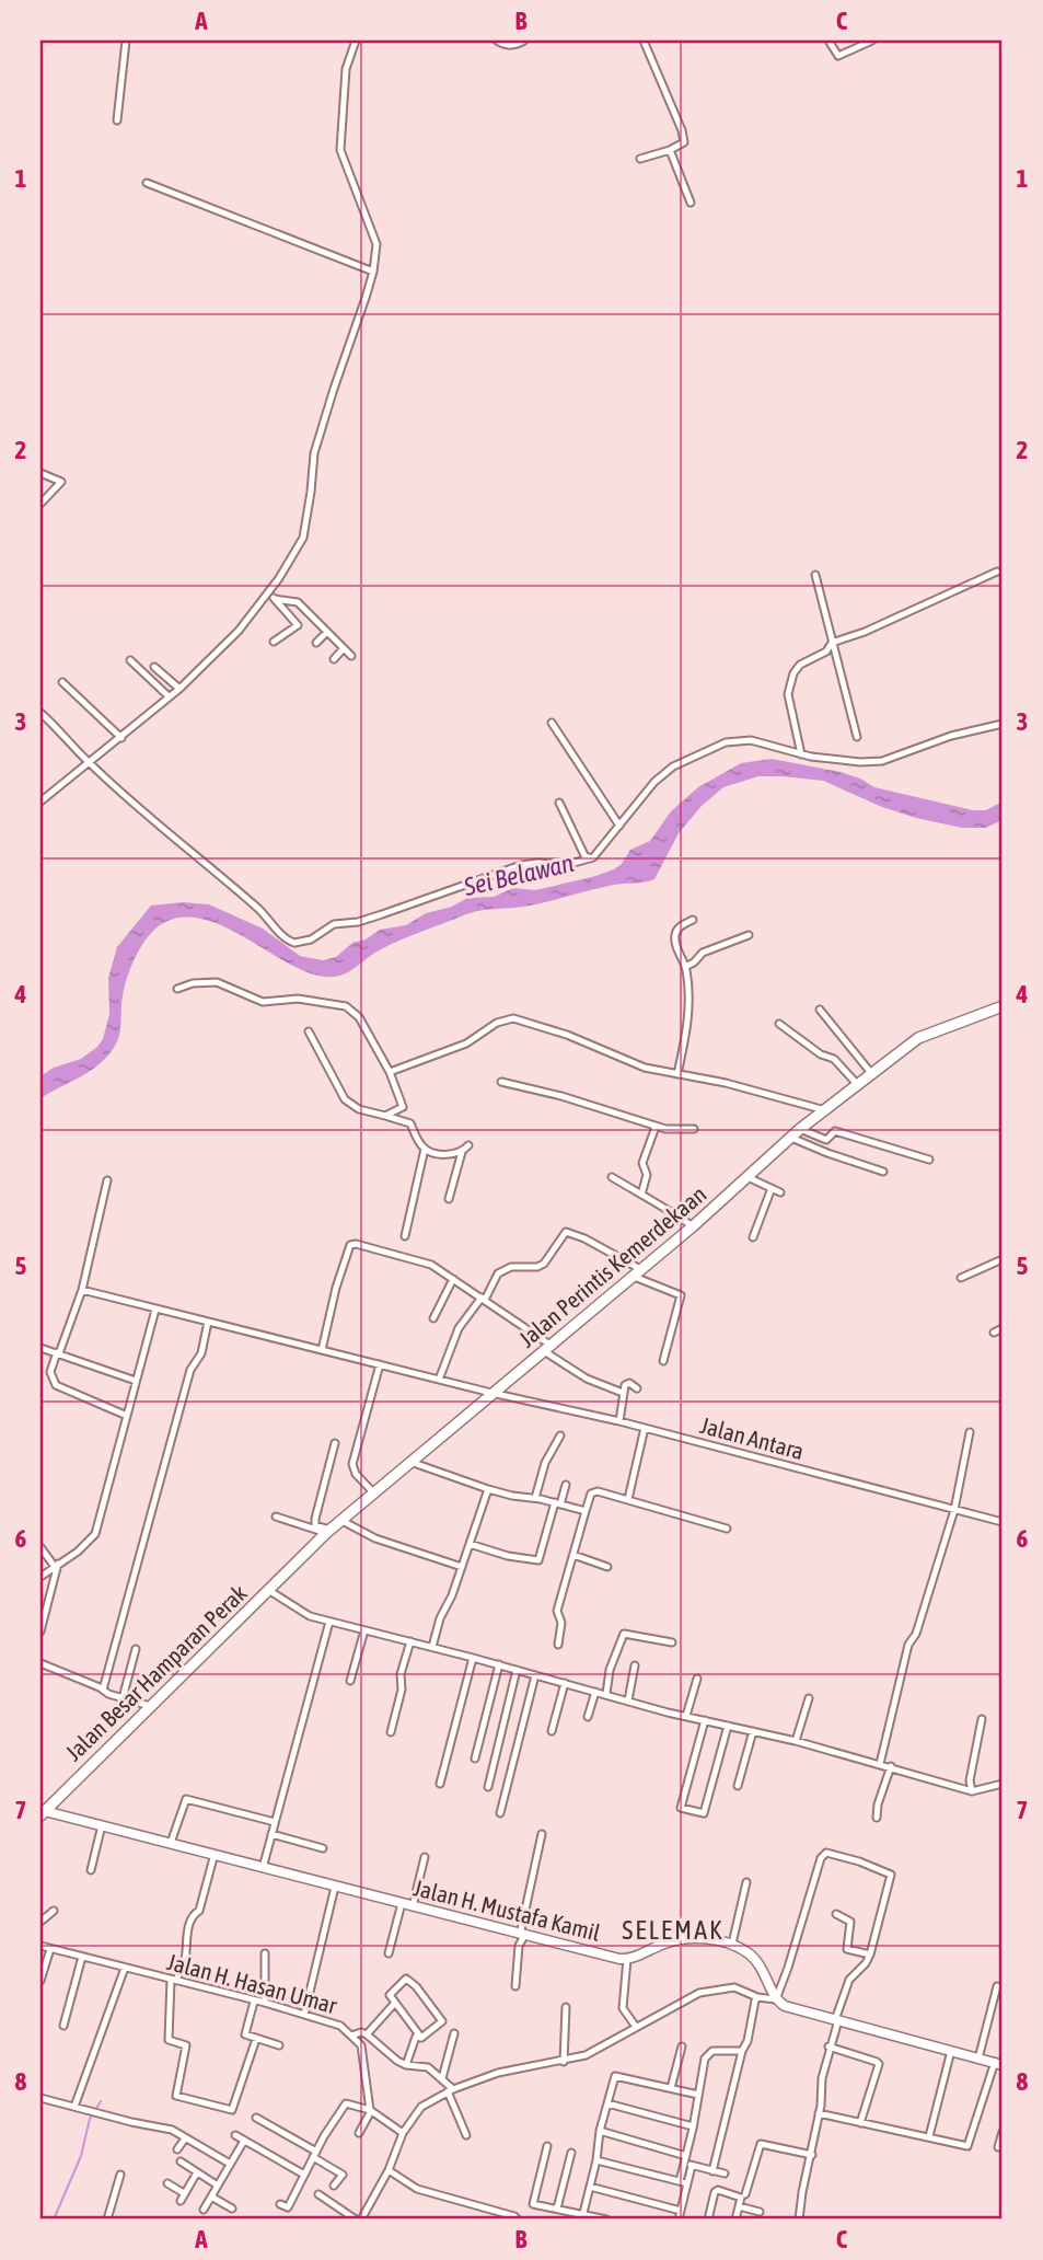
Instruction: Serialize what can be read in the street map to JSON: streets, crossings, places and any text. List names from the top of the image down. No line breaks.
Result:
{"streets":{"main road":["Jalan Perintis Kemerdekaan","Jalan Besar Hamparan Perak"],"street":["Jalan Antara","Jalan H. Mustafa Kamil","Jalan H. Hasan Umar"]},"crossings":[["Jalan Perintis Kemerdekaan","Jalan Antara"],["Jalan Perintis Kemerdekaan","Jalan Besar Hamparan Perak"],["Jalan Besar Hamparan Perak","Jalan H. Mustafa Kamil"]],"districts":["SELEMAK"],"water":["Sei Belawan"],"grid":{"columns":["A","B","C"],"rows":["1","2","3","4","5","6","7","8"]}}
